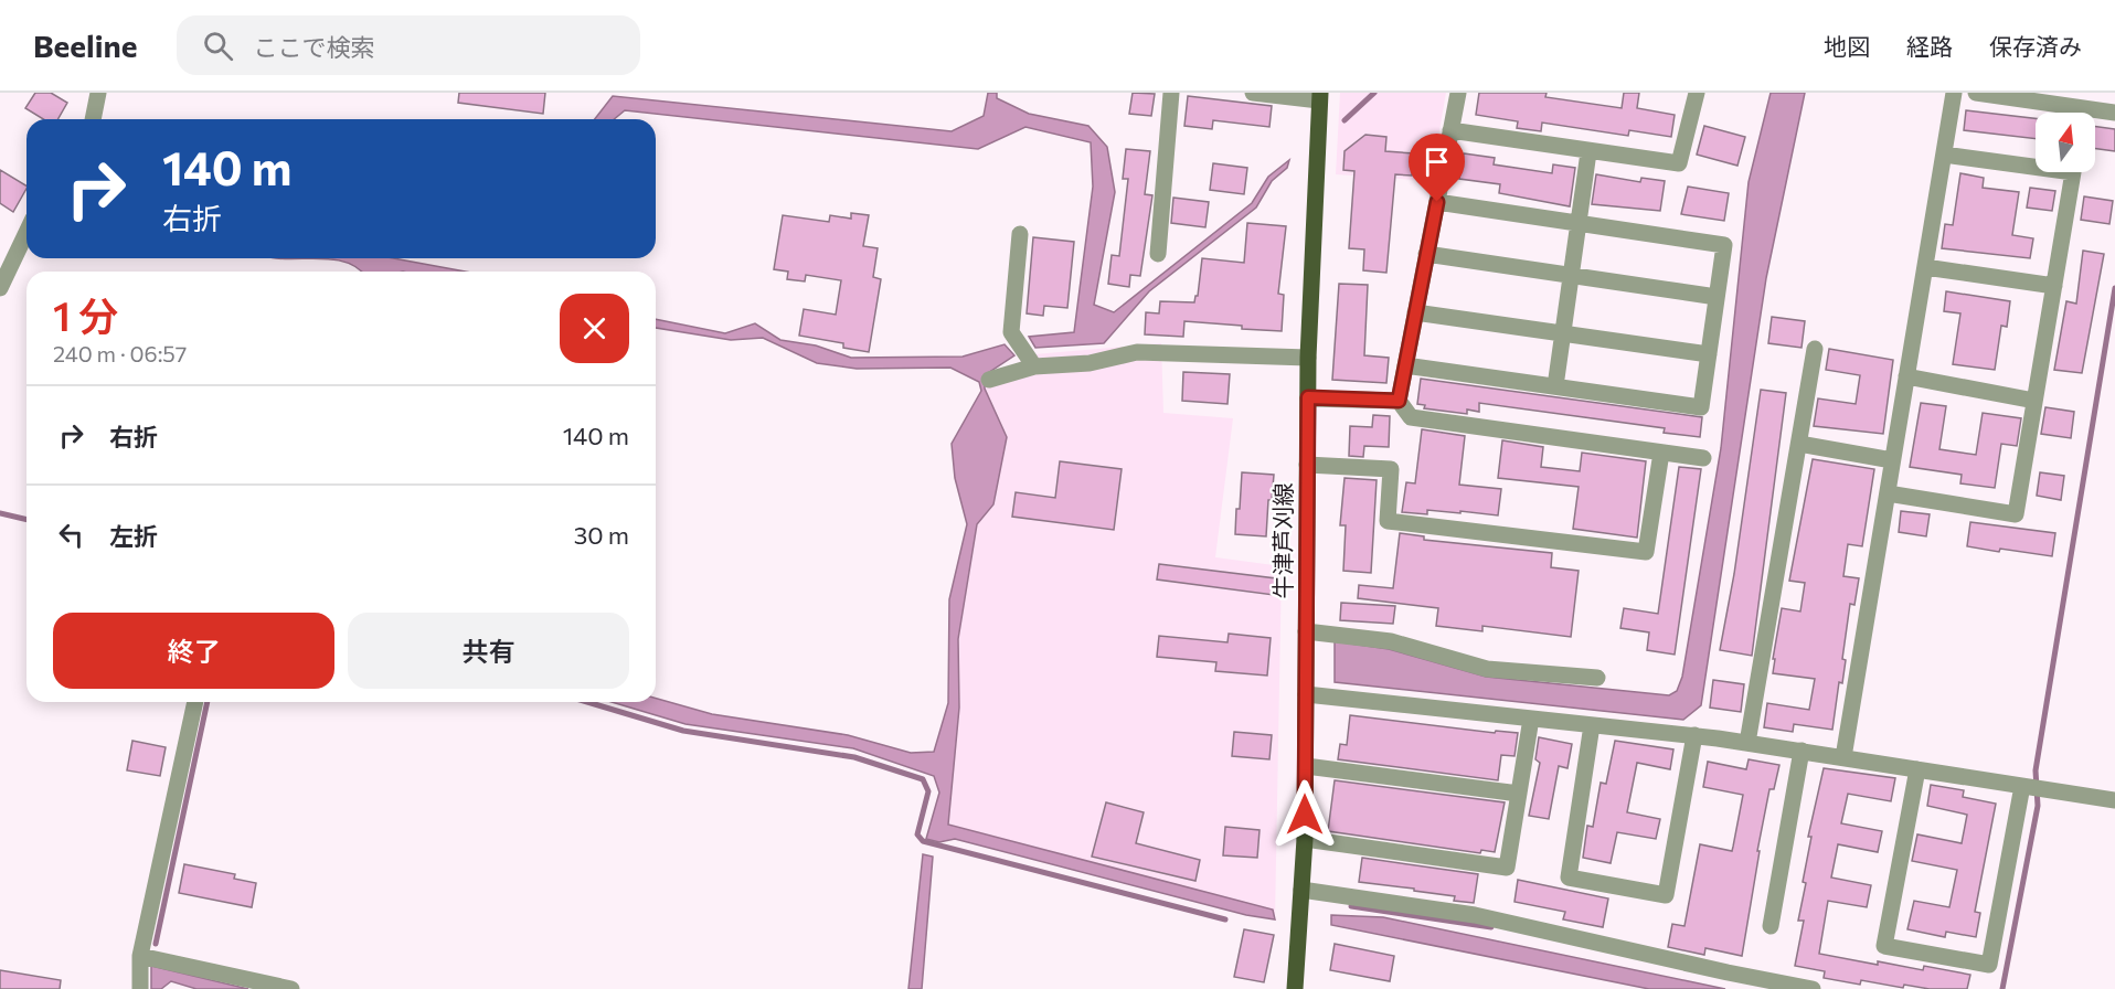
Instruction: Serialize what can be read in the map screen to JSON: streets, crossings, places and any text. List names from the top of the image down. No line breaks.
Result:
{"streets":{"main road":["牛津芦刈線"]},"north":"top","page":{"header":"Beeline","search":"ここで検索","nav":["地図","経路","保存済み"],"turn":["140 m","右折"],"heading":["1 分","240 m · 06:57"],"list":[{"name":"右折","value":"140 m"},{"name":"左折","value":"30 m"}],"buttons":["終了","共有"]}}
